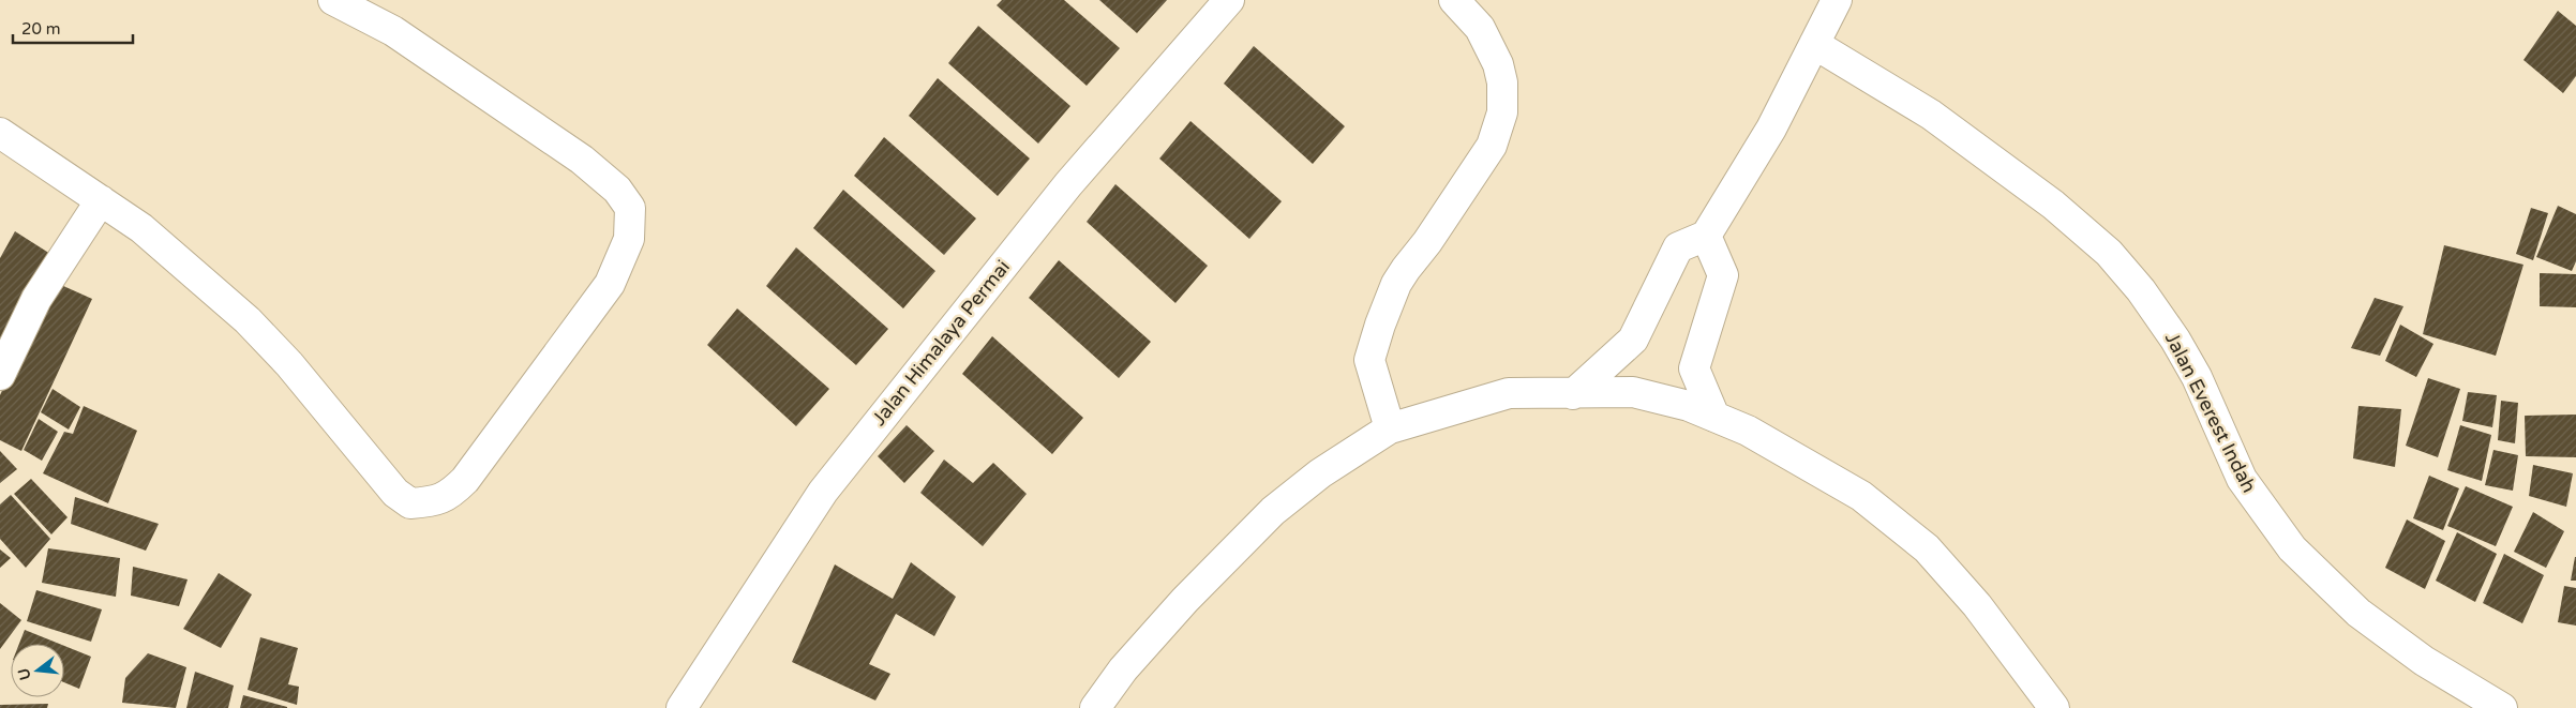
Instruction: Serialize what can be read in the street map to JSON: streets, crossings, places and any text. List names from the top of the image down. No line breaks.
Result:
{"streets":{"street":["Jalan Himalaya Permai","Jalan Everest Indah"]},"scale_bar":"20 m","north":"left"}
